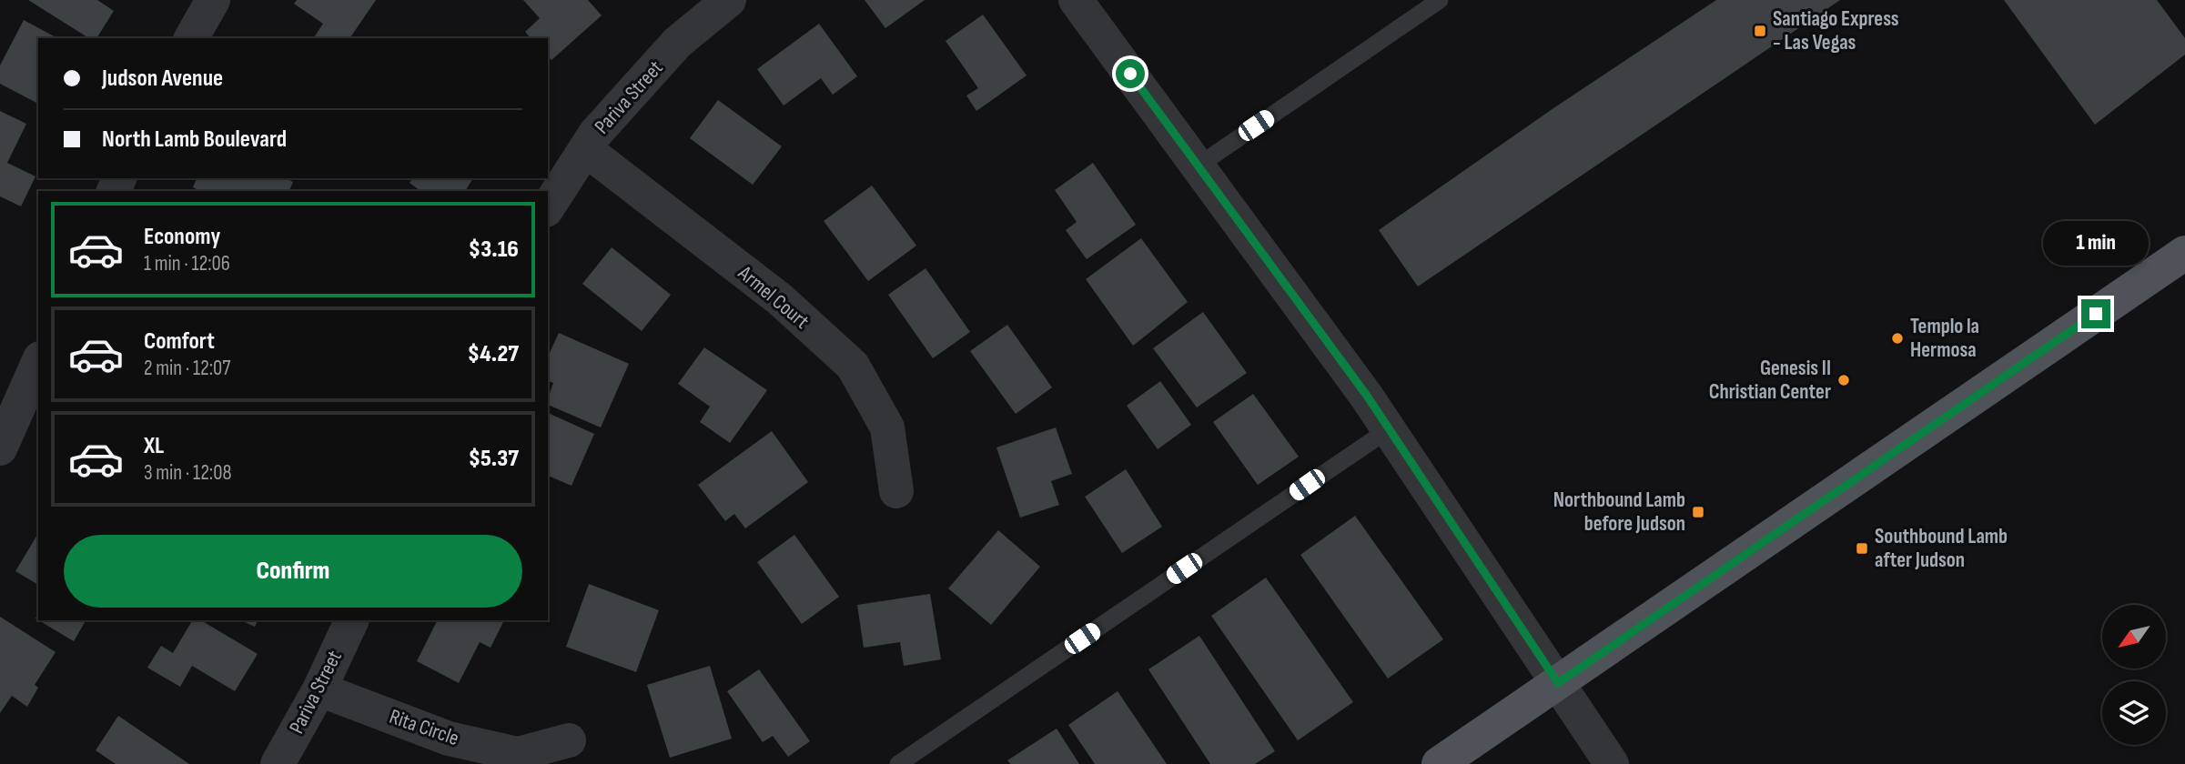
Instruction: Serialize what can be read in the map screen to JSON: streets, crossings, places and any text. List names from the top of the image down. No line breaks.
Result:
{"streets":{"street":["Pariva Street","Armel Court","Rita Circle"]},"crossings":[["Pariva Street","Armel Court"],["Pariva Street","Rita Circle"]],"places":{"transit":["Santiago Express - Las Vegas","Northbound Lamb before Judson","Southbound Lamb after Judson"],"other":["Templo la Hermosa","Genesis II Christian Center"]},"north":"bottom left","page":{"banner":["Judson Avenue","North Lamb Boulevard"],"list":[{"name":"Economy","note":"1 min · 12:06","value":"$3.16"},{"name":"Comfort","note":"2 min · 12:07","value":"$4.27"},{"name":"XL","note":"3 min · 12:08","value":"$5.37"}],"bubble":"1 min","buttons":"Confirm"}}
